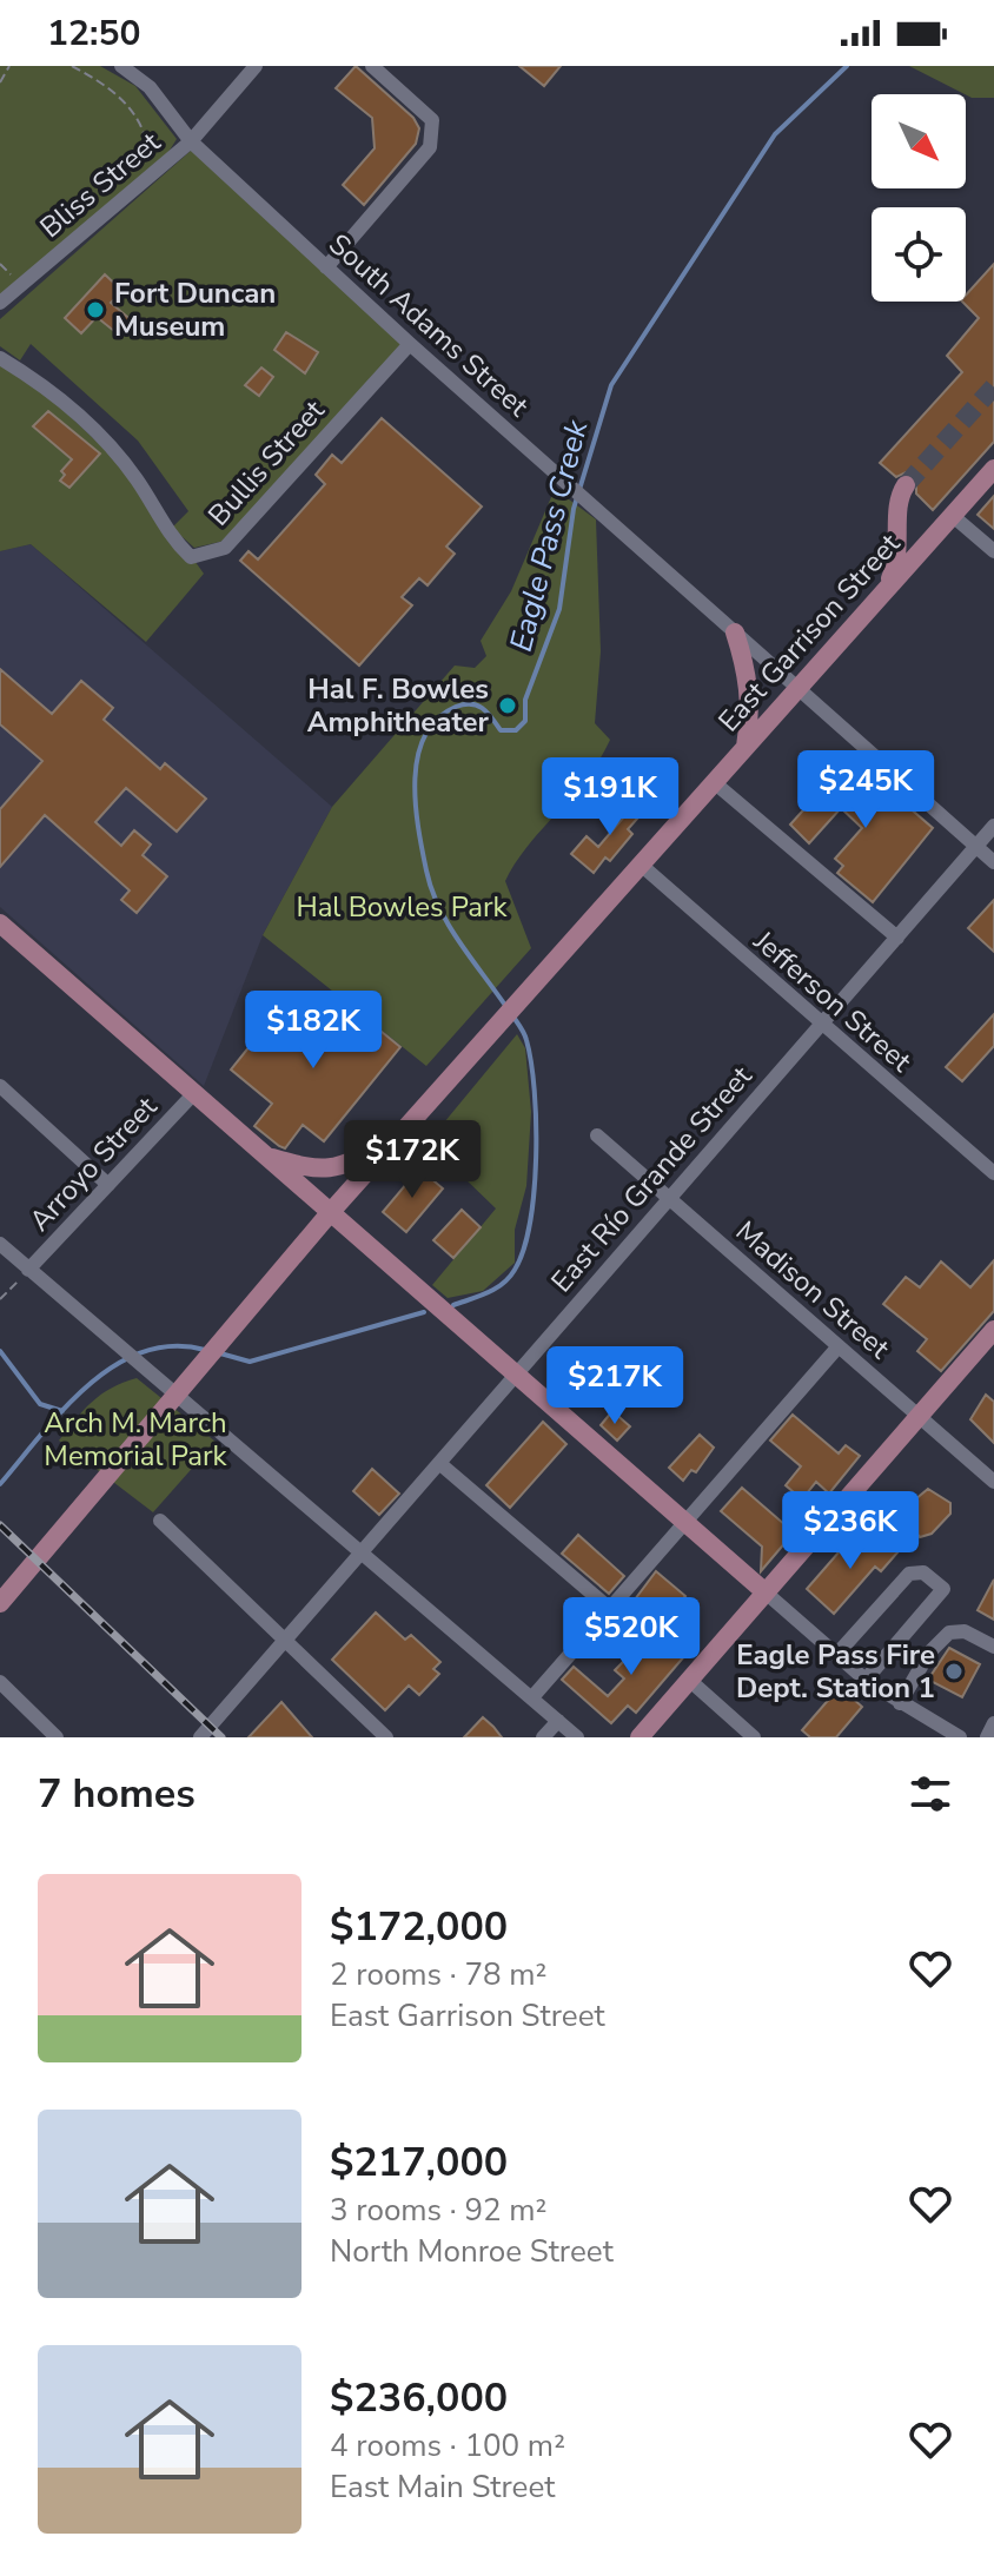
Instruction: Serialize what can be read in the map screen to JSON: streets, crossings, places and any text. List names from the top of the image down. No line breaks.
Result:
{"streets":{"main road":["East Garrison Street"],"street":["Bliss Street","South Adams Street","Bullis Street","Jefferson Street","Arroyo Street","East Río Grande Street","Madison Street"]},"crossings":[["Bliss Street","South Adams Street"],["South Adams Street","Bullis Street"],["South Adams Street","East Garrison Street"],["South Adams Street","East Río Grande Street"],["East Garrison Street","Jefferson Street"],["Jefferson Street","East Río Grande Street"],["East Río Grande Street","Madison Street"]],"water":["Eagle Pass Creek"],"parks":["Hal Bowles Park","Arch M. March Memorial Park"],"places":["Fort Duncan Museum","Hal F. Bowles Amphitheater","Eagle Pass Fire Dept. Station 1"],"north":"bottom right","page":{"status":"12:50","price":["$245K","$191K","$182K","$172K","$217K","$236K","$520K"],"heading":"7 homes","list":[{"name":"$172,000","note":"2 rooms · 78 m² · East Garrison Street"},{"name":"$217,000","note":"3 rooms · 92 m² · North Monroe Street"},{"name":"$236,000","note":"4 rooms · 100 m² · East Main Street"}]}}
